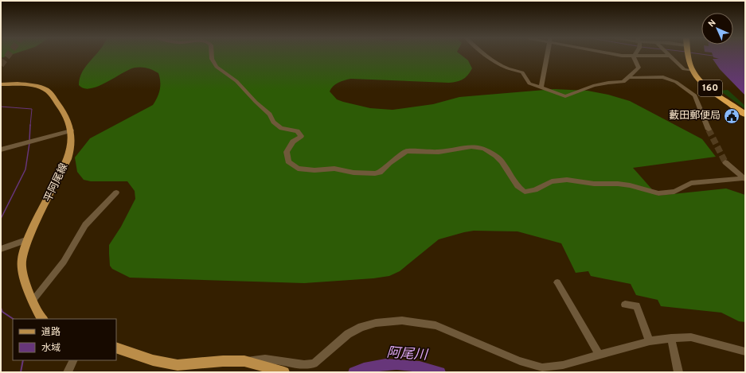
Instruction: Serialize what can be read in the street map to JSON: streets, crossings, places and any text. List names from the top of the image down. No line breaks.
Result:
{"streets":{"highway":["160"],"main road":["平阿尾線"]},"water":["阿尾川"],"places":{"public building":["藪田郵便局"]},"legend":["道路","水域"],"north":"top left"}
